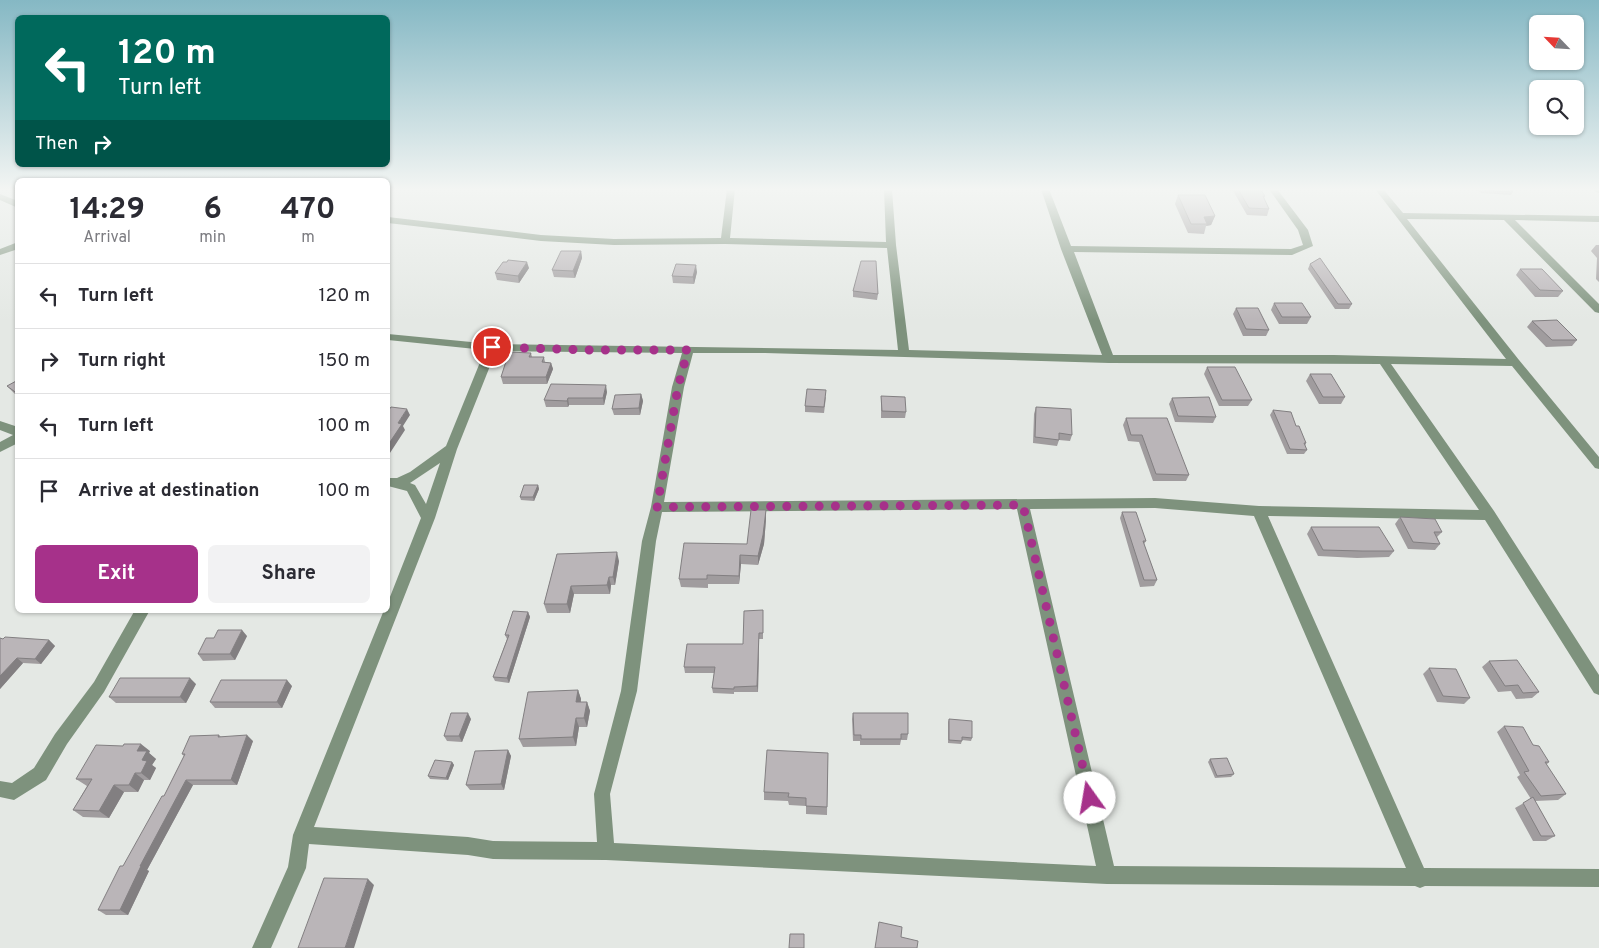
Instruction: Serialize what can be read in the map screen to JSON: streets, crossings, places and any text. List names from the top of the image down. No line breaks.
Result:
{"north":"top left","page":{"turn":["120 m","Turn left"],"then":"Then","eta":["14:29","Arrival","6","min","470","m"],"list":[{"name":"Turn left","value":"120 m"},{"name":"Turn right","value":"150 m"},{"name":"Turn left","value":"100 m"},{"name":"Arrive at destination","value":"100 m"}],"buttons":["Exit","Share"]}}
